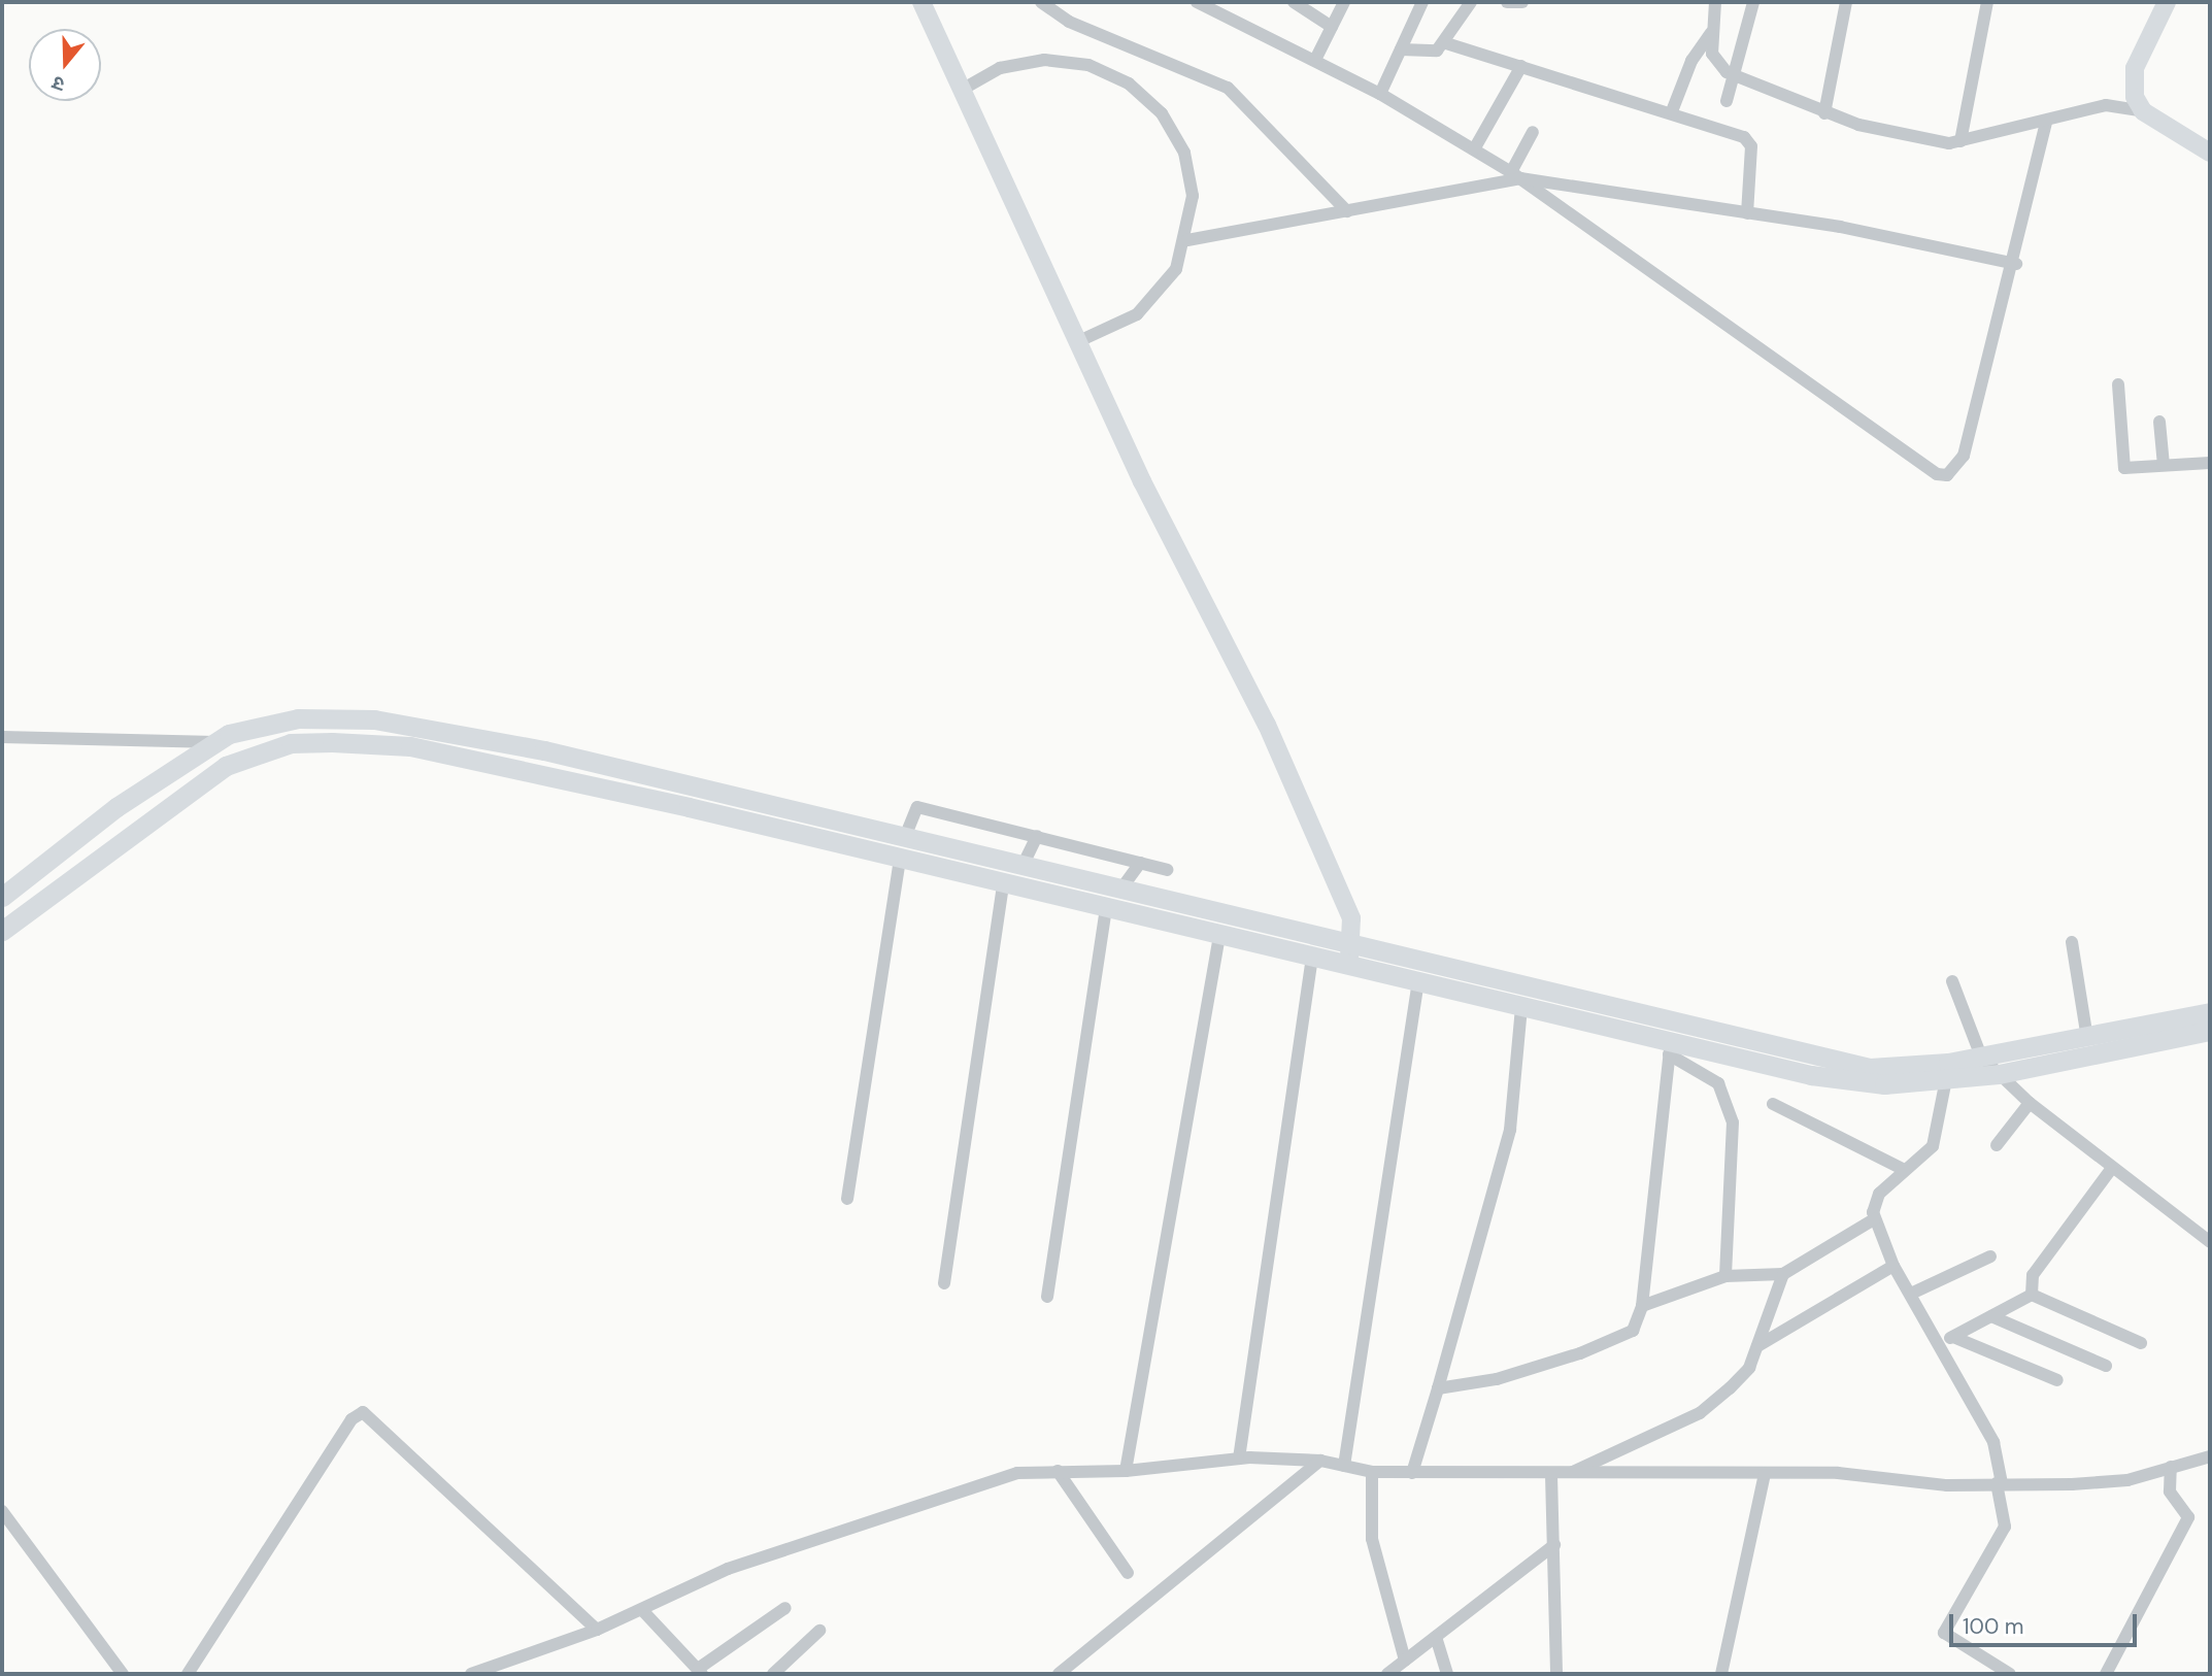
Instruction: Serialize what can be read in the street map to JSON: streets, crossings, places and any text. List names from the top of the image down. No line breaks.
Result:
{"scale_bar":"100 m","north":"bottom"}
